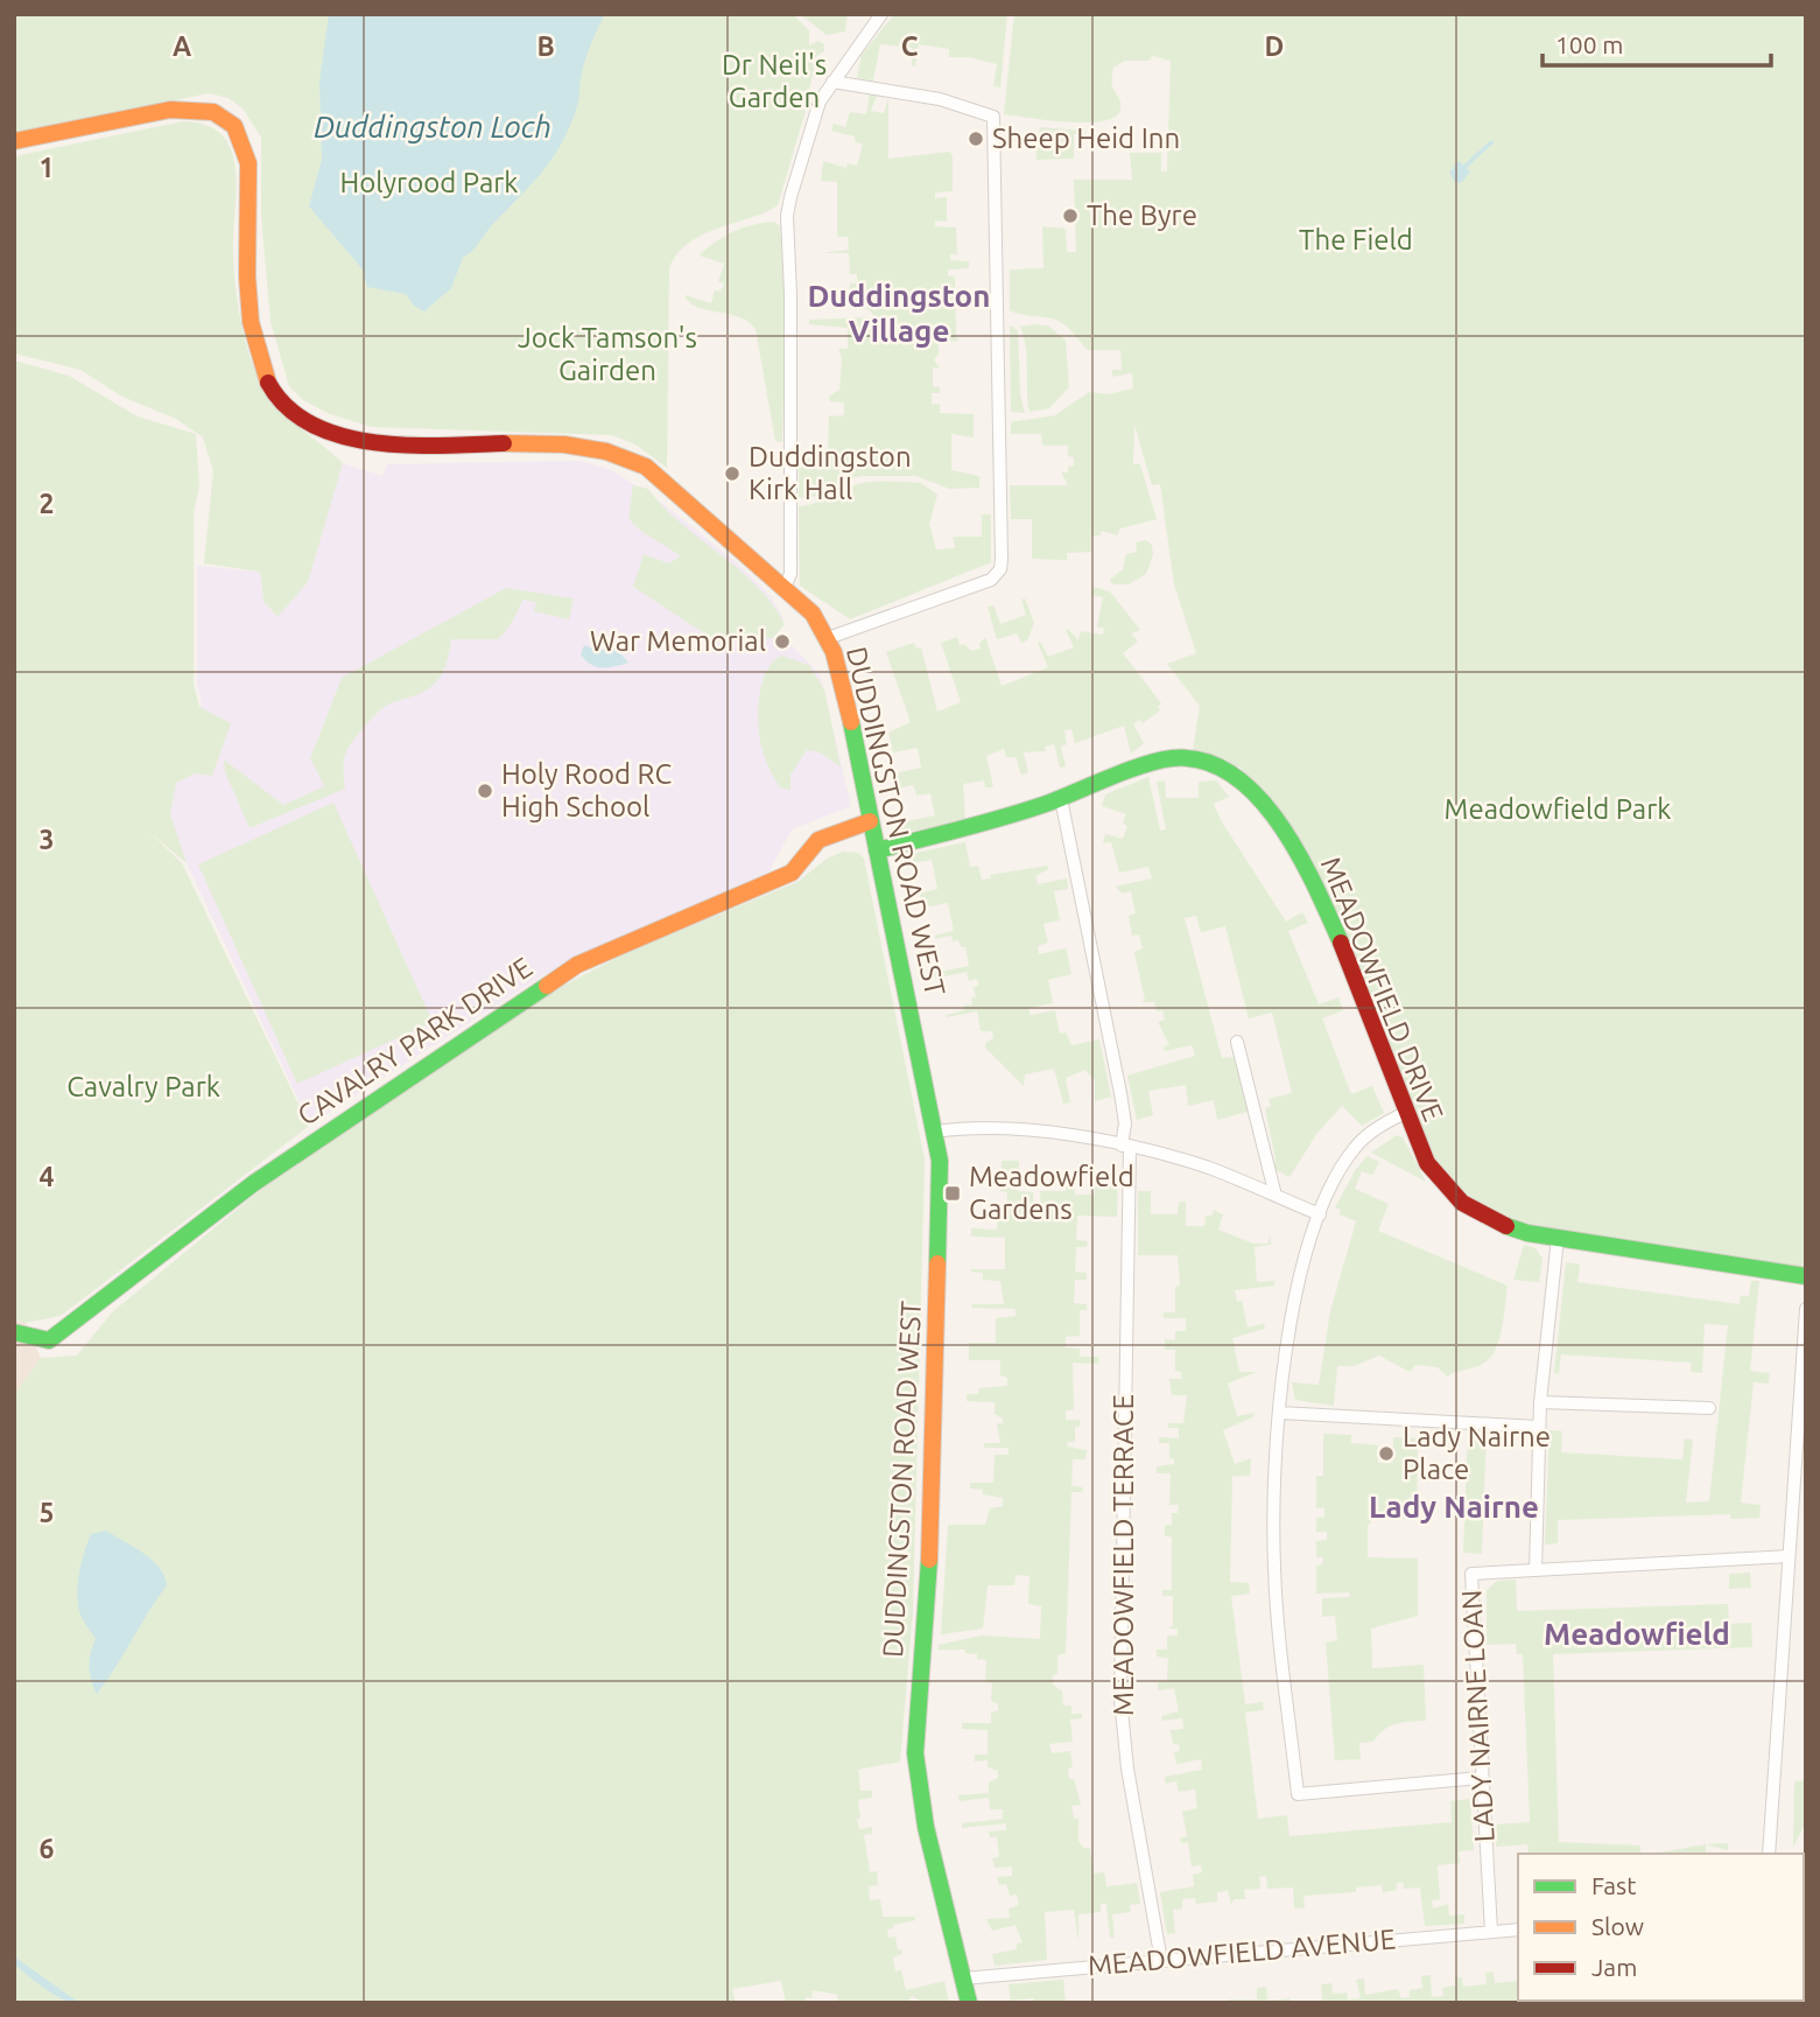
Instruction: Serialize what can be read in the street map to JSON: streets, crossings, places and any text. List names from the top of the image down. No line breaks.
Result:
{"streets":{"street":["DUDDINGSTON ROAD WEST","MEADOWFIELD DRIVE","CAVALRY PARK DRIVE","MEADOWFIELD TERRACE","LADY NAIRNE LOAN","MEADOWFIELD AVENUE"]},"crossings":[["DUDDINGSTON ROAD WEST","MEADOWFIELD DRIVE"],["DUDDINGSTON ROAD WEST","CAVALRY PARK DRIVE"],["DUDDINGSTON ROAD WEST","MEADOWFIELD AVENUE"],["MEADOWFIELD DRIVE","MEADOWFIELD TERRACE"],["MEADOWFIELD TERRACE","MEADOWFIELD AVENUE"],["LADY NAIRNE LOAN","MEADOWFIELD AVENUE"]],"districts":["Duddingston Village","Lady Nairne","Meadowfield"],"water":["Duddingston Loch"],"parks":["Dr Neil's Garden","Holyrood Park","The Field","Jock Tamson's Gairden","Meadowfield Park","Cavalry Park"],"places":{"other":["Sheep Heid Inn","The Byre","Duddingston Kirk Hall","War Memorial","Holy Rood RC High School","Lady Nairne Place"],"transit":["Meadowfield Gardens"]},"legend":["Fast","Slow","Jam"],"scale_bar":"100 m","grid":{"columns":["A","B","C","D"],"rows":["1","2","3","4","5","6"]}}
